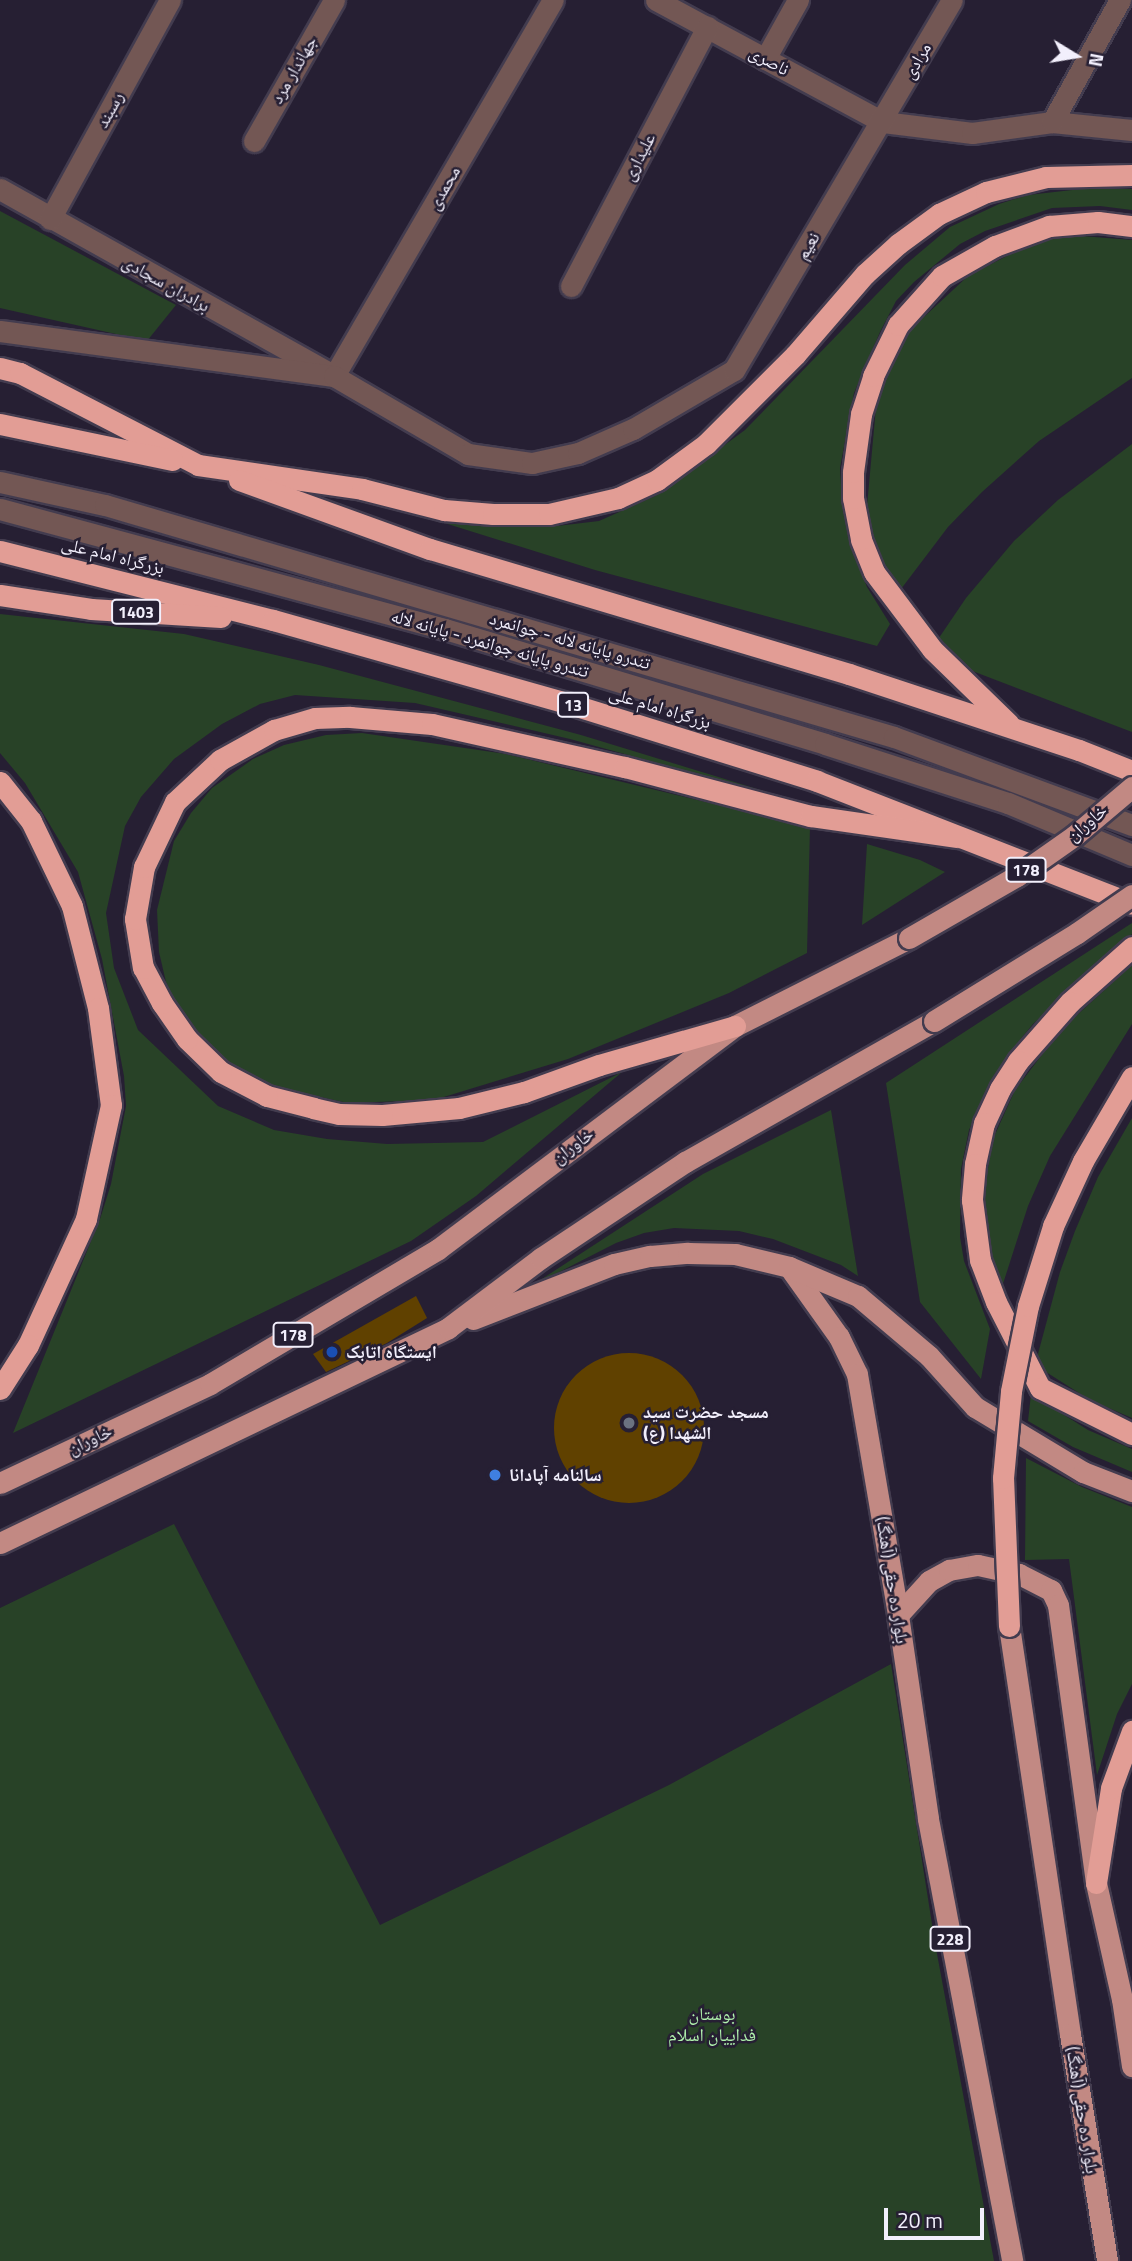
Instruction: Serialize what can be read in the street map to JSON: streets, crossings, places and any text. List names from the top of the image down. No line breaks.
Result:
{"streets":{"highway":["بزرگراه امام علی","1403","13"],"main road":["خاوران","178","بلوار ده حقی (آهنگ)","228"],"street":["ناصری","مرادی","جهاندار مرد","رسبند","علیداری","محمدی","نعیم","برادران سجادی","تندرو پایانه لاله - جوانمرد","تندرو پایانه جوانمرد - پایانه لاله"]},"crossings":[["ناصری","مرادی"],["ناصری","علیداری"],["ناصری","نعیم"],["مرادی","نعیم"],["رسبند","برادران سجادی"],["محمدی","برادران سجادی"],["نعیم","برادران سجادی"],["بزرگراه امام علی","1403"]],"parks":["بوستان فداییان اسلام"],"places":["ایستگاه اتابک","مسجد حضرت سید الشهدا (ع)","سالنامه آپادانا"],"scale_bar":"20 m","north":"right"}
